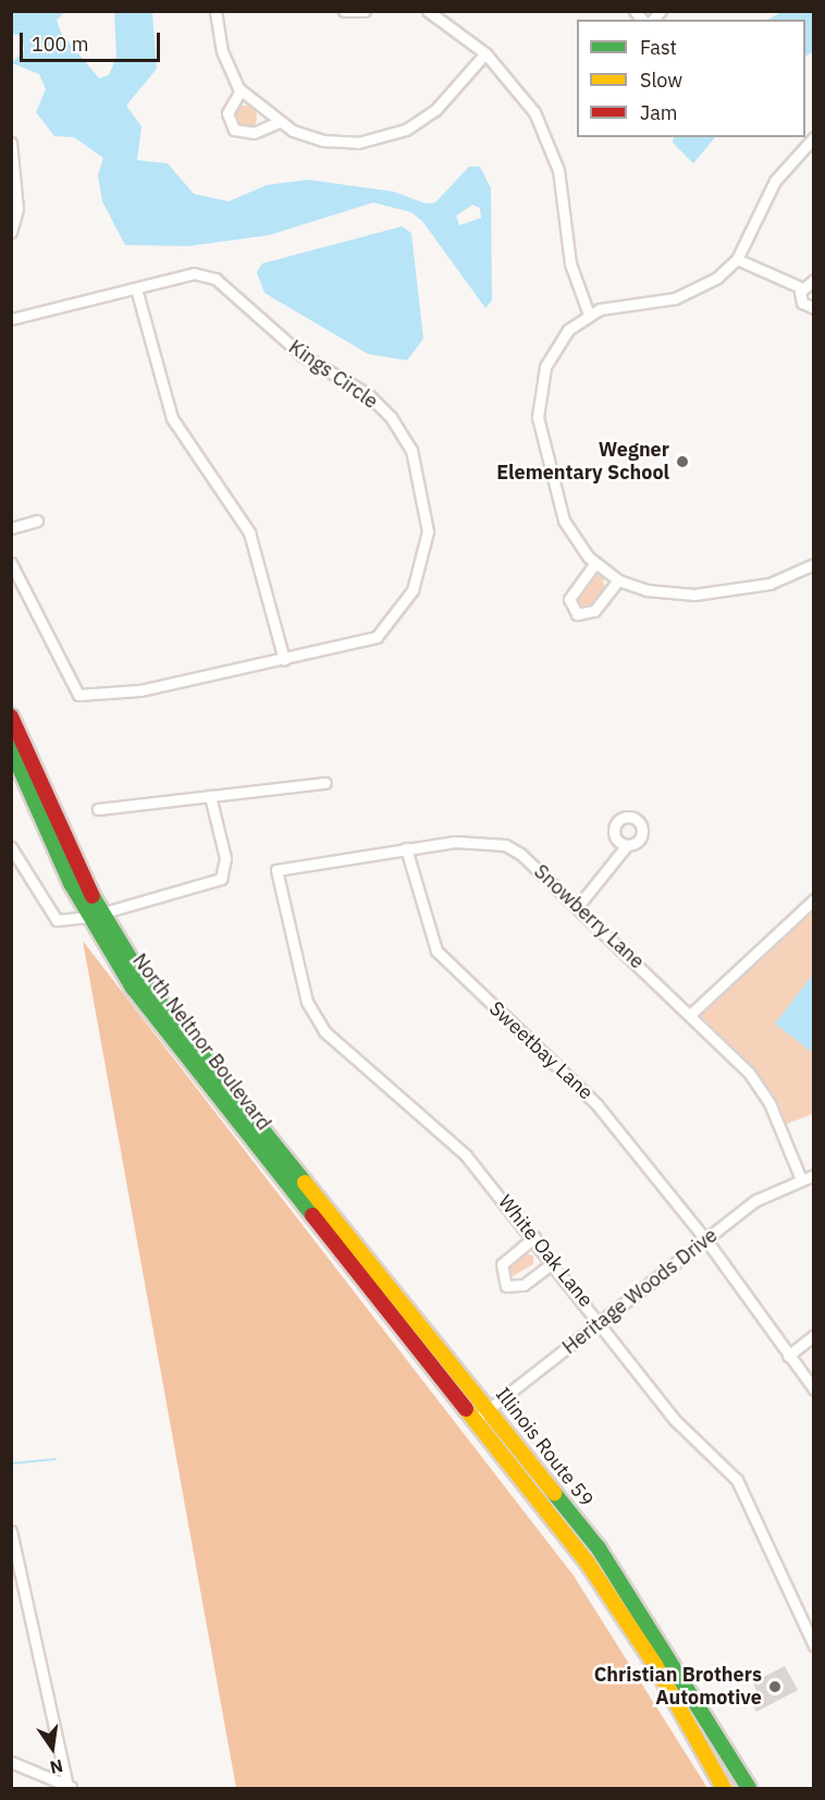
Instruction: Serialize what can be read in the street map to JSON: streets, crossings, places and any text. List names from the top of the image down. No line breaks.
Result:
{"streets":{"main road":["North Neltnor Boulevard","Illinois Route 59"],"street":["Kings Circle","Snowberry Lane","Sweetbay Lane","White Oak Lane","Heritage Woods Drive"]},"crossings":[["Snowberry Lane","Sweetbay Lane"],["Snowberry Lane","White Oak Lane"],["Snowberry Lane","Heritage Woods Drive"],["North Neltnor Boulevard","Illinois Route 59"],["Sweetbay Lane","Heritage Woods Drive"],["White Oak Lane","Heritage Woods Drive"],["Heritage Woods Drive","Illinois Route 59"]],"places":["Wegner Elementary School","Christian Brothers Automotive"],"legend":["Fast","Slow","Jam"],"scale_bar":"100 m","north":"bottom"}
